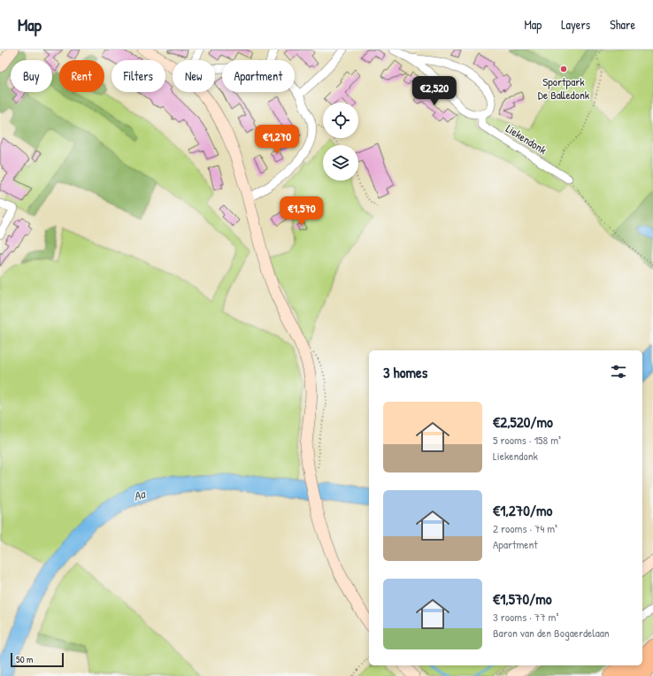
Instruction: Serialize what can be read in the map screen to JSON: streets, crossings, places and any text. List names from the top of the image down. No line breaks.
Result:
{"streets":{"street":["Liekendonk"]},"water":["Aa"],"places":["Sportpark De Balledonk"],"scale_bar":"50 m","page":{"header":"Map","nav":["Map","Layers","Share"],"chip":["Buy","Rent","Filters","New","Apartment"],"price":["€2,520","€1,270","€1,570"],"heading":"3 homes","list":[{"name":"€2,520/mo","note":"5 rooms · 158 m² · Liekendonk"},{"name":"€1,270/mo","note":"2 rooms · 74 m² · Apartment"},{"name":"€1,570/mo","note":"3 rooms · 77 m² · Baron van den Bogaerdelaan"}],"scale":"50 m"}}
